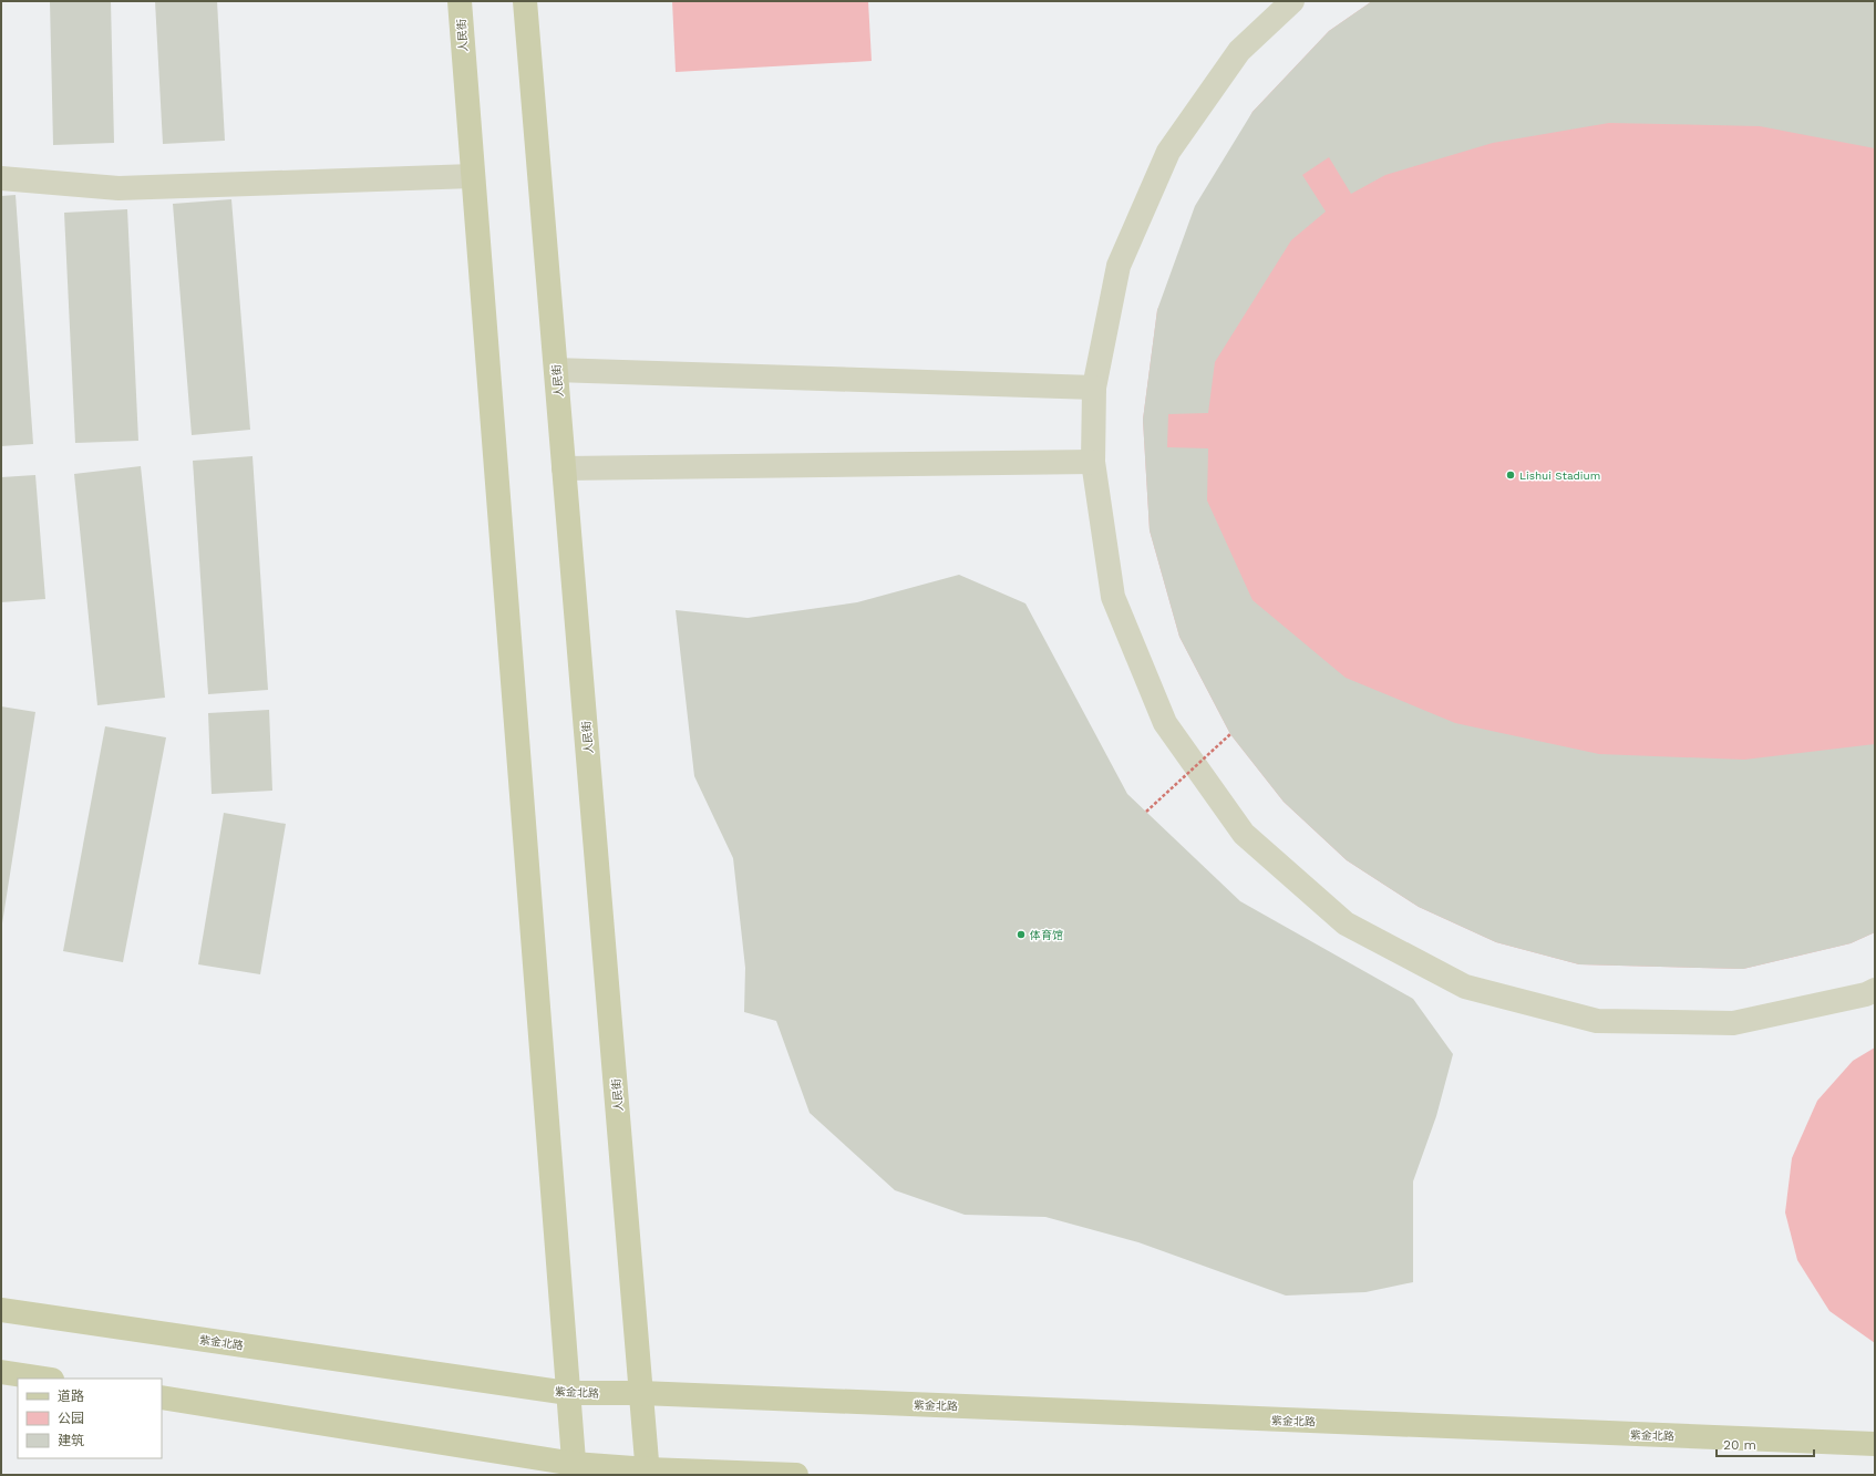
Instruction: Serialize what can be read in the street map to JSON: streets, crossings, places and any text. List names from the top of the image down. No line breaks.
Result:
{"streets":{"main road":["人民街","紫金北路"]},"crossings":[["人民街","紫金北路"]],"places":["Lishui Stadium","体育馆"],"legend":["道路","公园","建筑"],"scale_bar":"20 m"}
